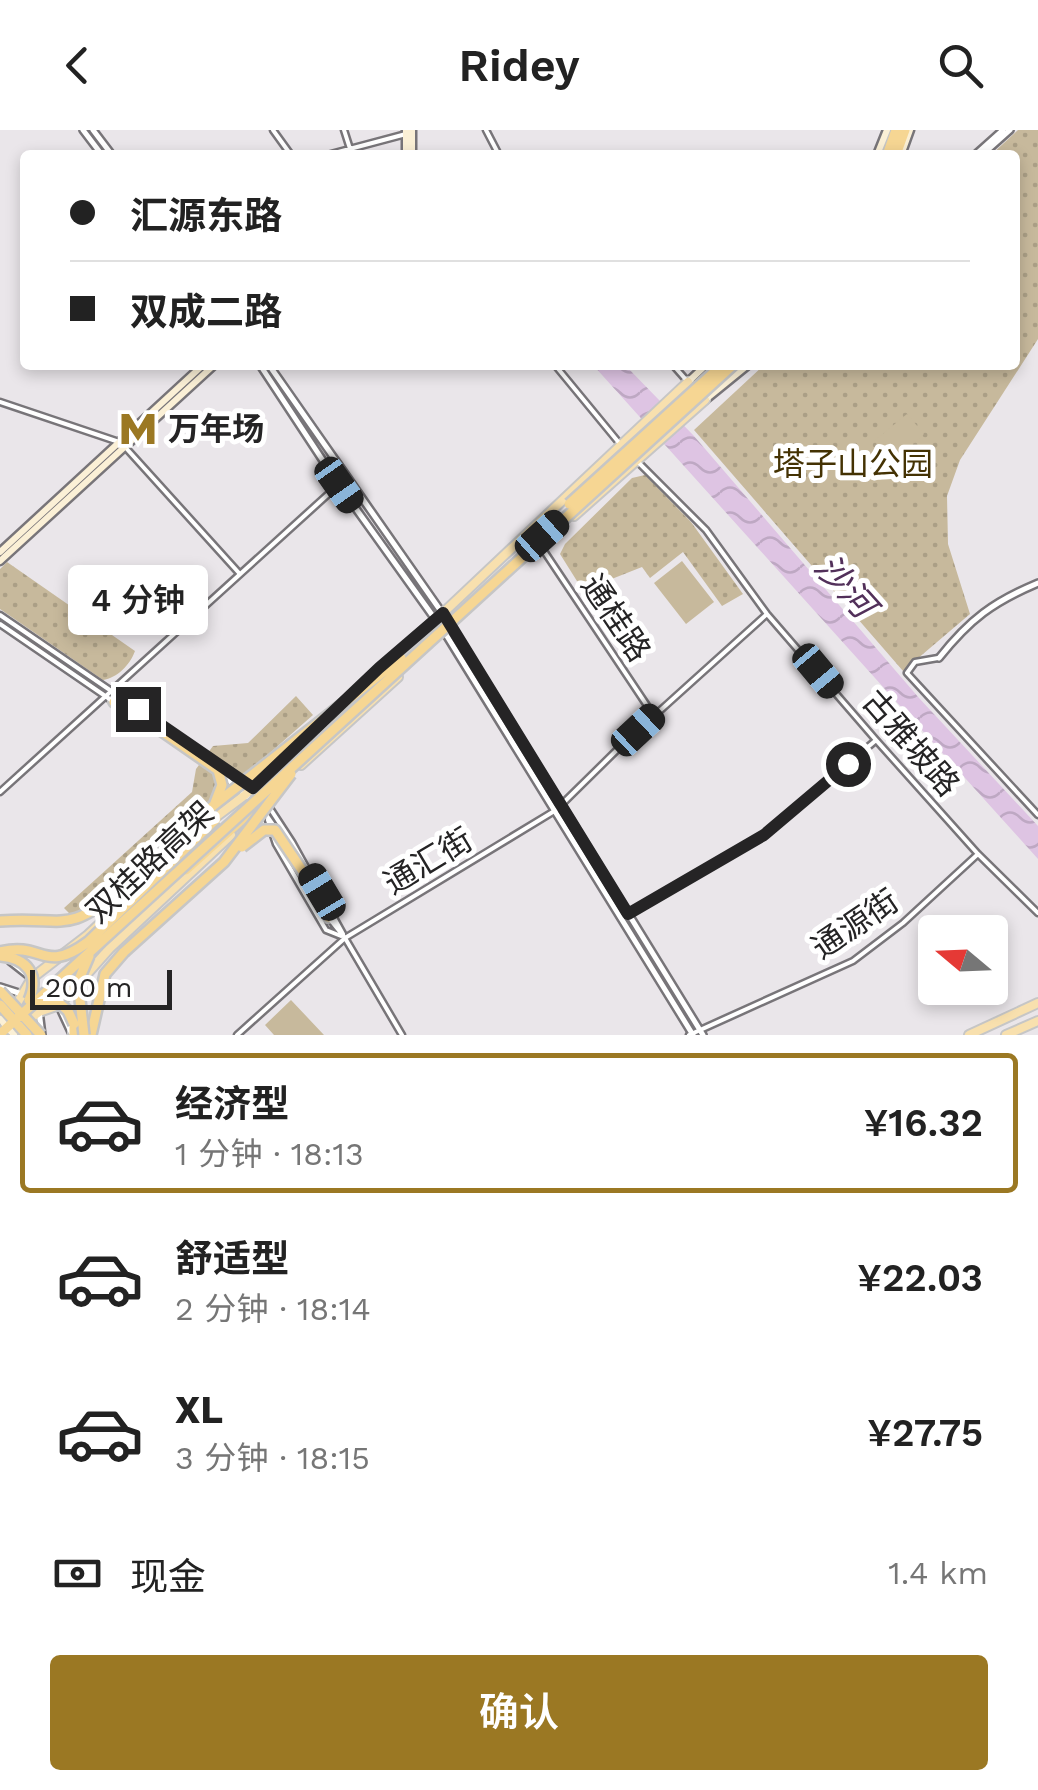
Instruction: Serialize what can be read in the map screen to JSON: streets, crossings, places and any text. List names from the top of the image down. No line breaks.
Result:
{"streets":{"highway":["双桂路高架"],"street":["通桂路","古雅坡路","通汇街","通源街"]},"crossings":[["通桂路","通汇街"],["古雅坡路","通汇街"],["古雅坡路","通源街"]],"water":["沙河"],"parks":["塔子山公园"],"places":{"metro station":["万年场"]},"scale_bar":"200 m","north":"left","page":{"header":"Ridey","banner":["汇源东路","双成二路"],"bubble":"4 分钟","scale":"200 m","list":[{"name":"经济型","note":"1 分钟 · 18:13","value":"¥16.32"},{"name":"舒适型","note":"2 分钟 · 18:14","value":"¥22.03"},{"name":"XL","note":"3 分钟 · 18:15","value":"¥27.75"}],"pay":["现金","1.4 km"],"buttons":"确认"}}
